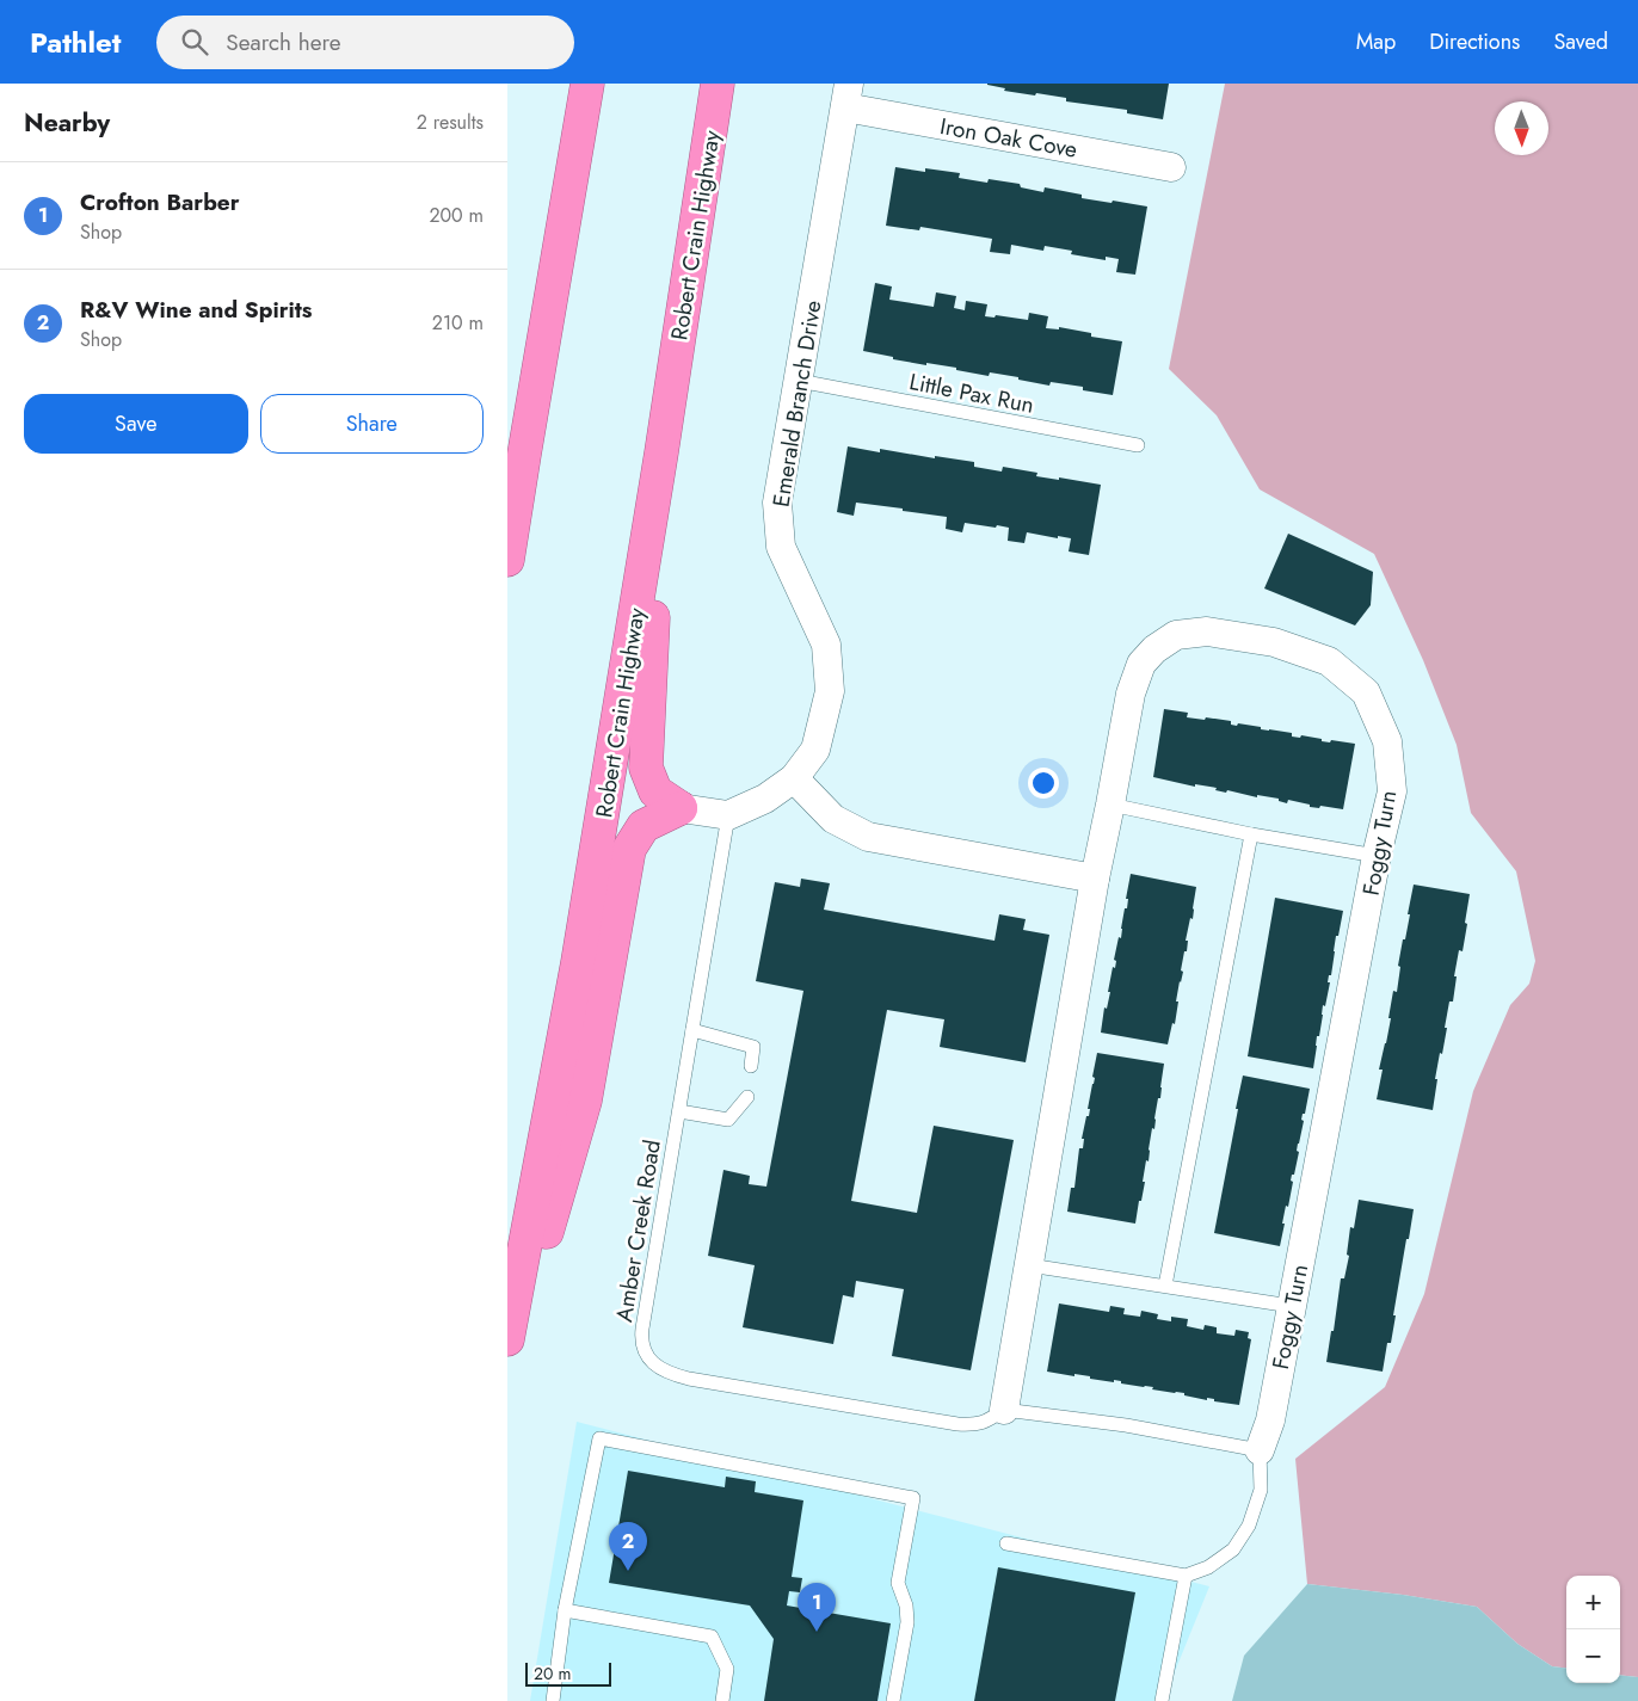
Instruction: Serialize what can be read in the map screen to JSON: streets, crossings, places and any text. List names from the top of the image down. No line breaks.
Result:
{"streets":{"highway":["Robert Crain Highway"],"street":["Iron Oak Cove","Emerald Branch Drive","Foggy Turn"],"lane":["Little Pax Run","Amber Creek Road"]},"crossings":[["Iron Oak Cove","Emerald Branch Drive"],["Little Pax Run","Emerald Branch Drive"],["Emerald Branch Drive","Amber Creek Road"],["Foggy Turn","Amber Creek Road"]],"scale_bar":"20 m","north":"bottom","page":{"header":"Pathlet","search":"Search here","nav":["Map","Directions","Saved"],"heading":["Nearby","2 results"],"list":[{"mark":"1","name":"Crofton Barber","note":"Shop","value":"200 m"},{"mark":"2","name":"R&V Wine and Spirits","note":"Shop","value":"210 m"}],"buttons":["Save","Share"],"pins":["2","1"],"map_buttons":["+","−"],"scale":"20 m"}}
